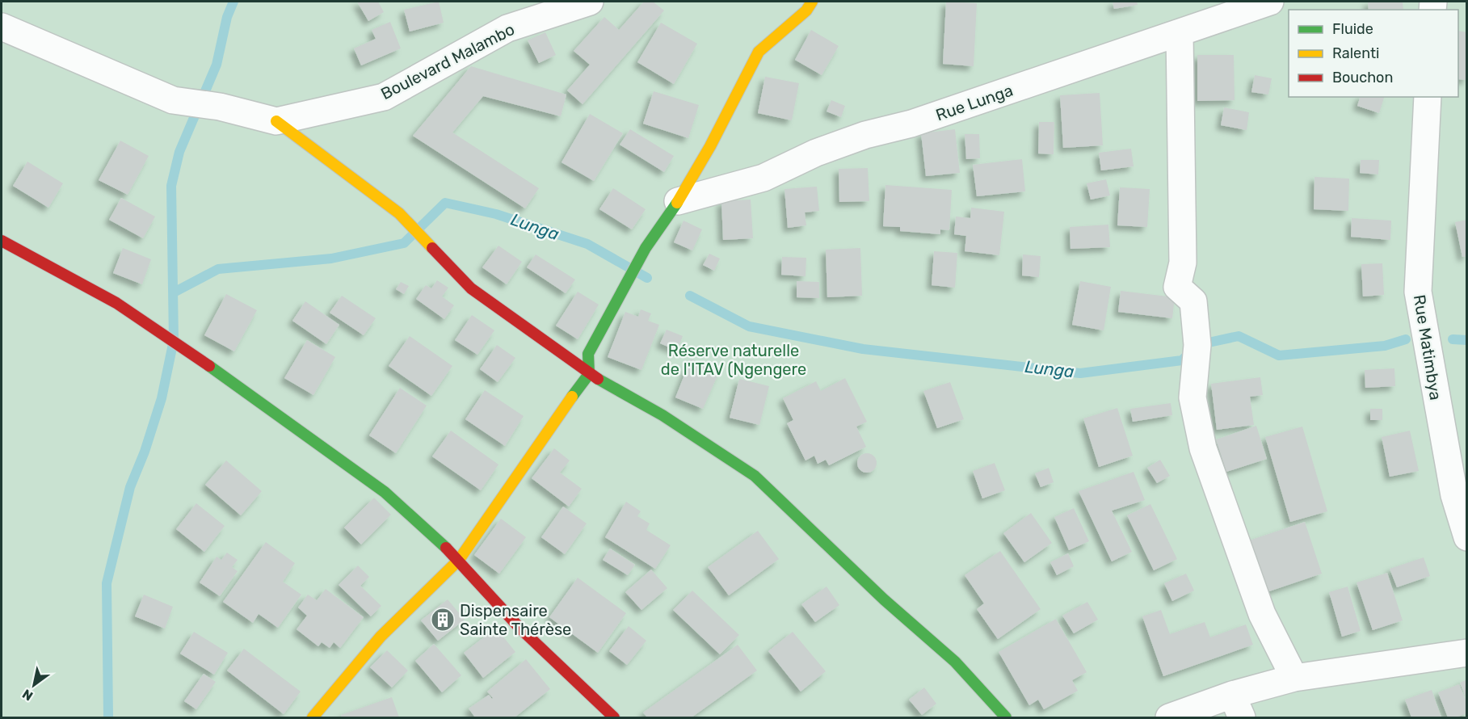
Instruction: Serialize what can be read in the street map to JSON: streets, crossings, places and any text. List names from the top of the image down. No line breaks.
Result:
{"streets":{"street":["Boulevard Malambo","Rue Lunga","Rue Matimbya"]},"water":["Lunga"],"parks":["Réserve naturelle de l'ITAV (Ngengere"],"places":{"building":["Dispensaire Sainte Thérèse"]},"legend":["Fluide","Ralenti","Bouchon"],"north":"bottom left"}
